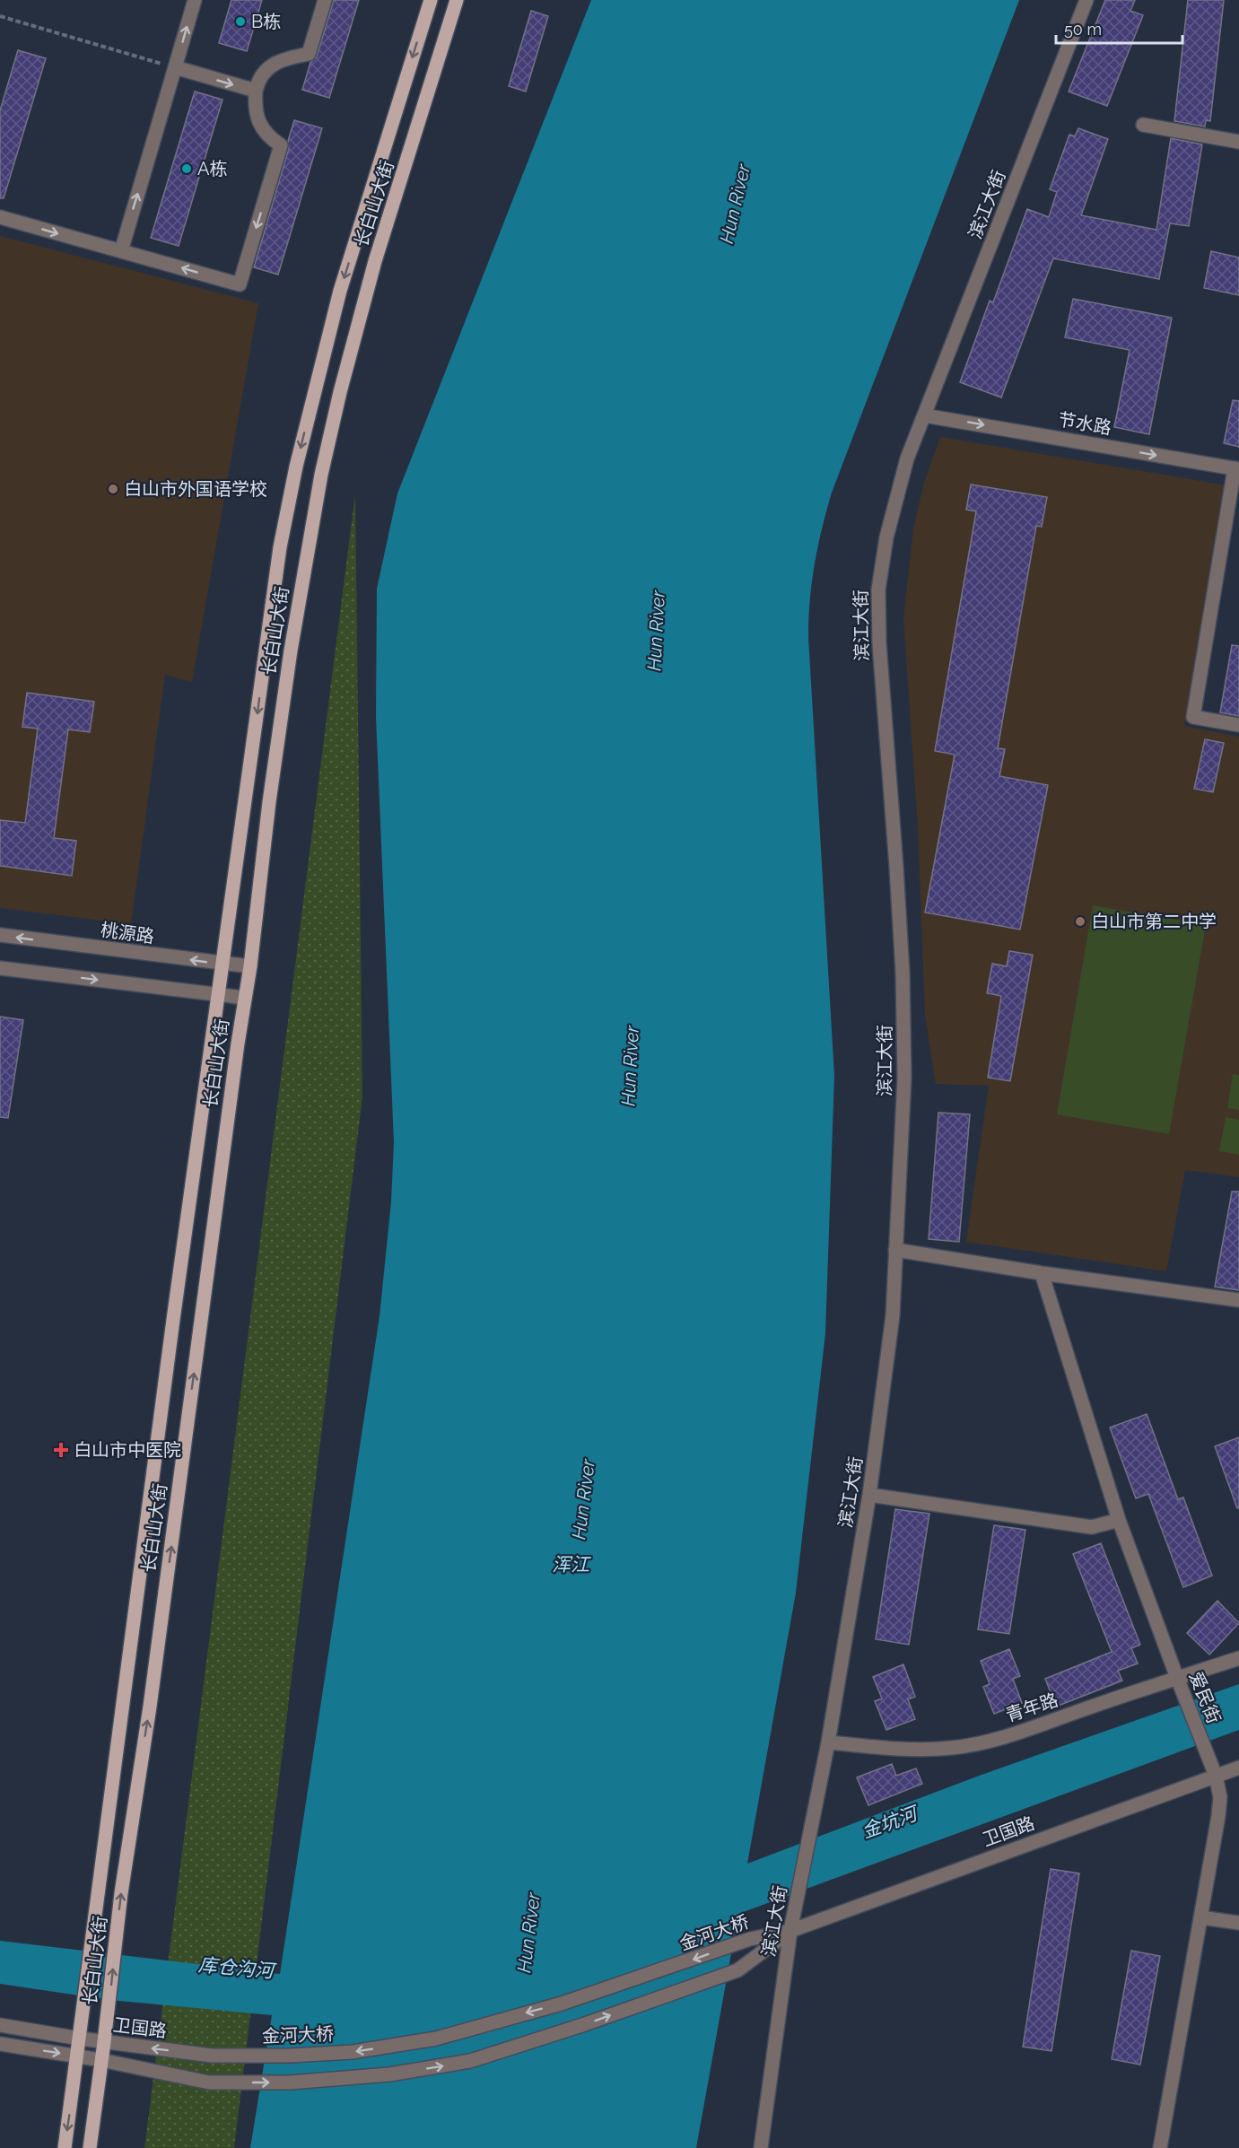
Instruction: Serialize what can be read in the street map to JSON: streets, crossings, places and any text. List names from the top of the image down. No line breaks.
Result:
{"streets":{"main road":["长白山大街"],"street":["滨江大街","节水路","桃源路","爱民街","青年路","卫国路","金河大桥"]},"crossings":[["长白山大街","桃源路"],["长白山大街","卫国路"],["长白山大街","金河大桥"],["滨江大街","节水路"],["滨江大街","青年路"],["滨江大街","卫国路"],["滨江大街","金河大桥"],["爱民街","青年路"],["爱民街","卫国路"],["卫国路","金河大桥"]],"one_way":["节水路"],"water":["Hun River","浑江","金坑河","库仓沟河"],"places":{"other":["B栋","A栋","白山市外国语学校","白山市第二中学"],"health":["白山市中医院"]},"scale_bar":"50 m"}
